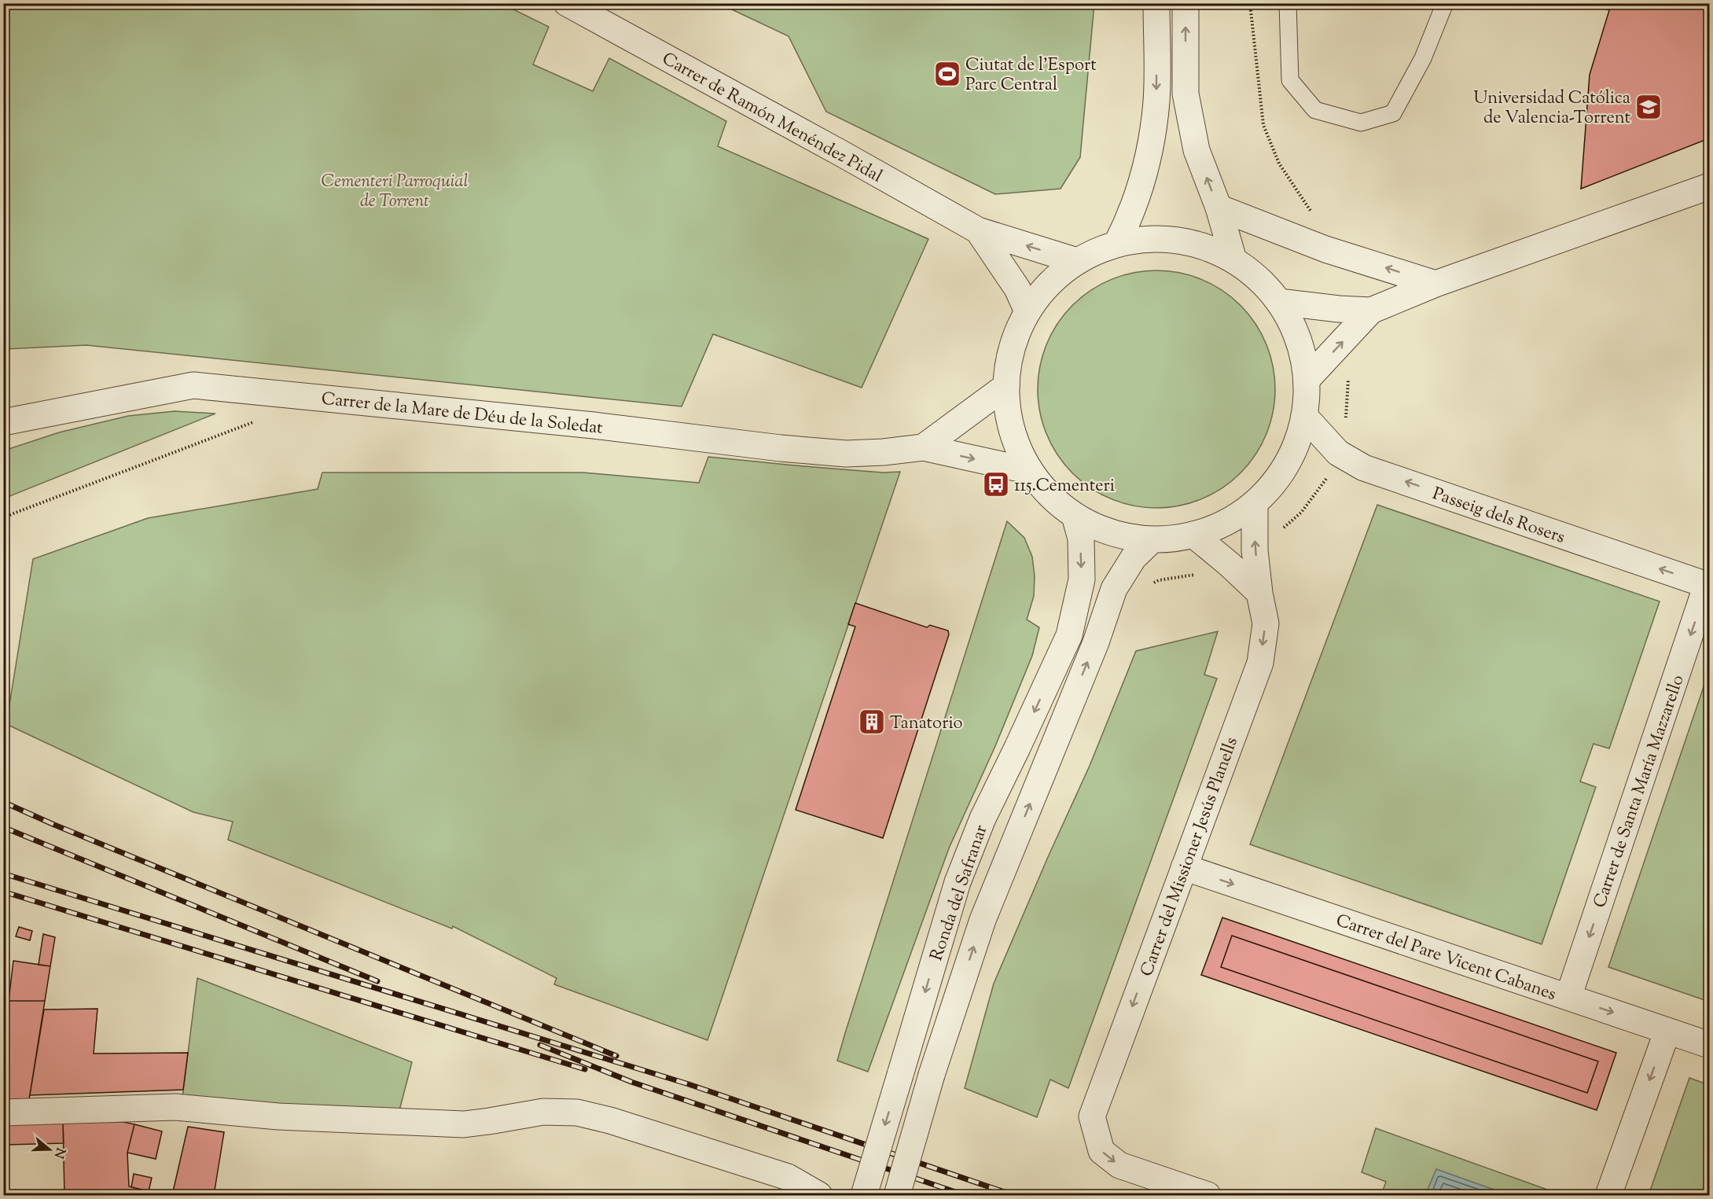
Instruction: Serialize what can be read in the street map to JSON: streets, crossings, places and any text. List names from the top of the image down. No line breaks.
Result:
{"streets":{"street":["Carrer de Ramón Menéndez Pidal","Carrer de la Mare de Déu de la Soledat","Passeig dels Rosers","Carrer de Santa María Mazzarello","Carrer del Missioner Jesús Planells","Ronda del Safranar","Carrer del Pare Vicent Cabanes"]},"crossings":[["Passeig dels Rosers","Carrer de Santa María Mazzarello"],["Carrer de Santa María Mazzarello","Carrer del Pare Vicent Cabanes"],["Carrer del Missioner Jesús Planells","Carrer del Pare Vicent Cabanes"]],"one_way":["Passeig dels Rosers","Carrer de Santa María Mazzarello","Carrer del Pare Vicent Cabanes"],"parks":["Cementeri Parroquial de Torrent"],"places":{"sports":["Ciutat de l'Esport Parc Central"],"school or university":["Universidad Católica de Valencia-Torrent"],"bus stop":["115.Cementeri"],"building":["Tanatorio"]},"north":"right"}
